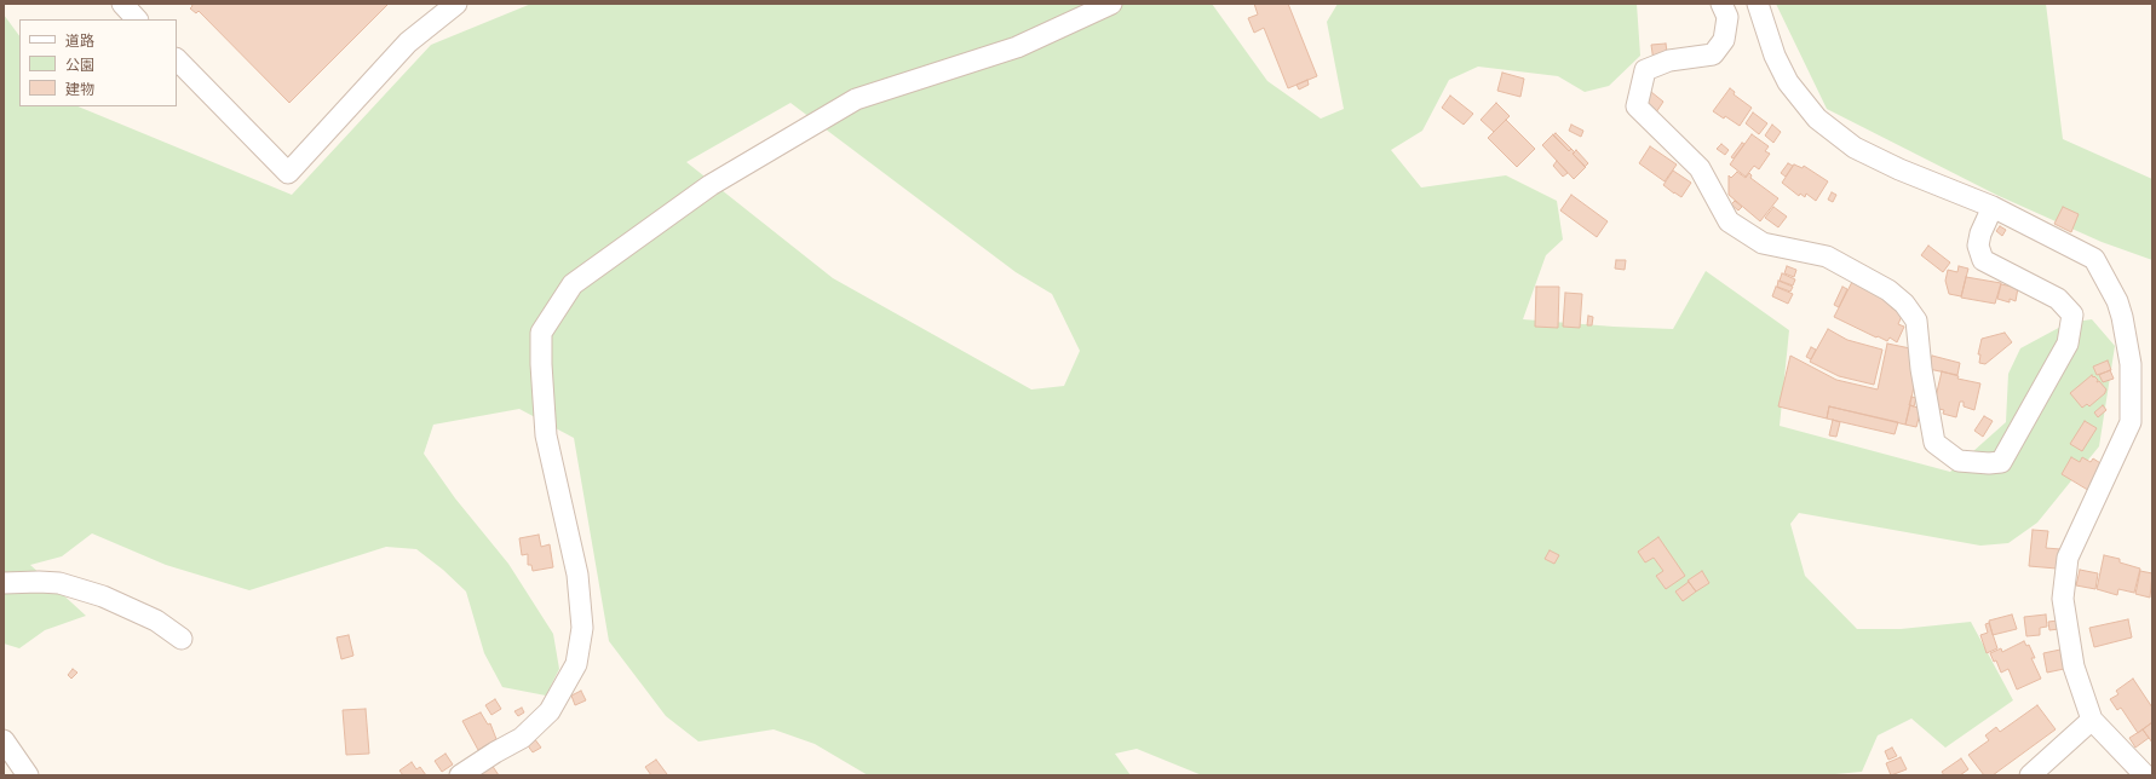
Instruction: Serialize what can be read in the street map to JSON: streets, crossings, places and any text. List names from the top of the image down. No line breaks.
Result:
{"legend":["道路","公園","建物"]}
